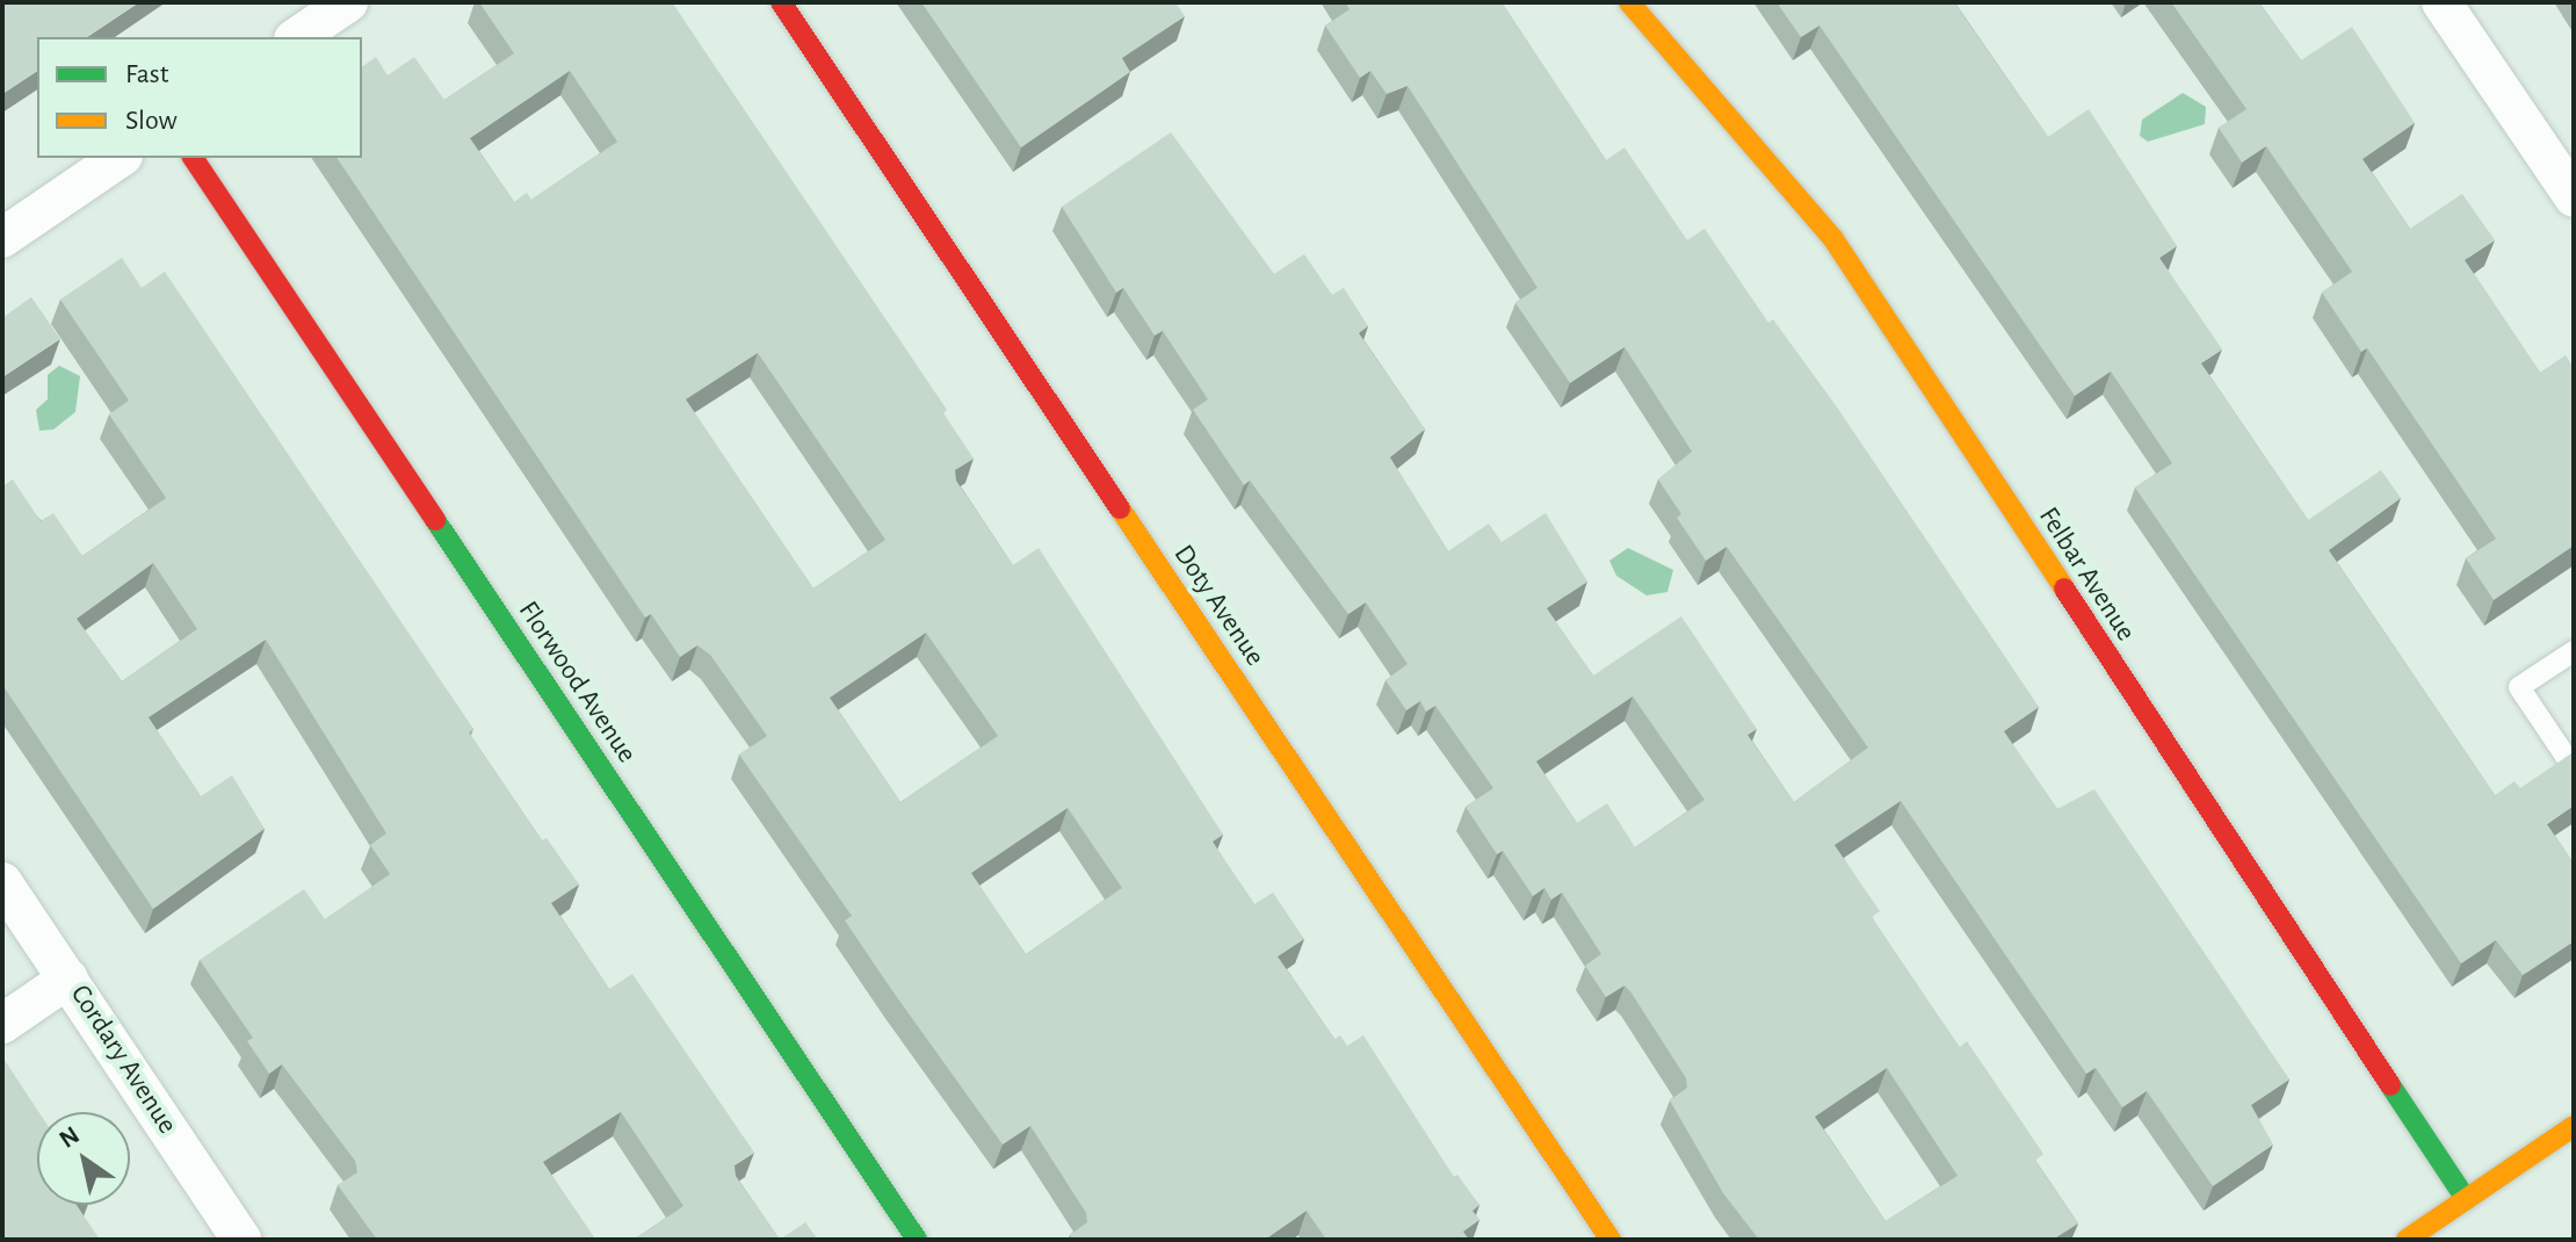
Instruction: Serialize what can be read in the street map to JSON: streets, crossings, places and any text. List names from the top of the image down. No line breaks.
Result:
{"streets":{"street":["Felbar Avenue","Doty Avenue","Florwood Avenue","Cordary Avenue"]},"legend":["Fast","Slow"],"north":"top left"}
